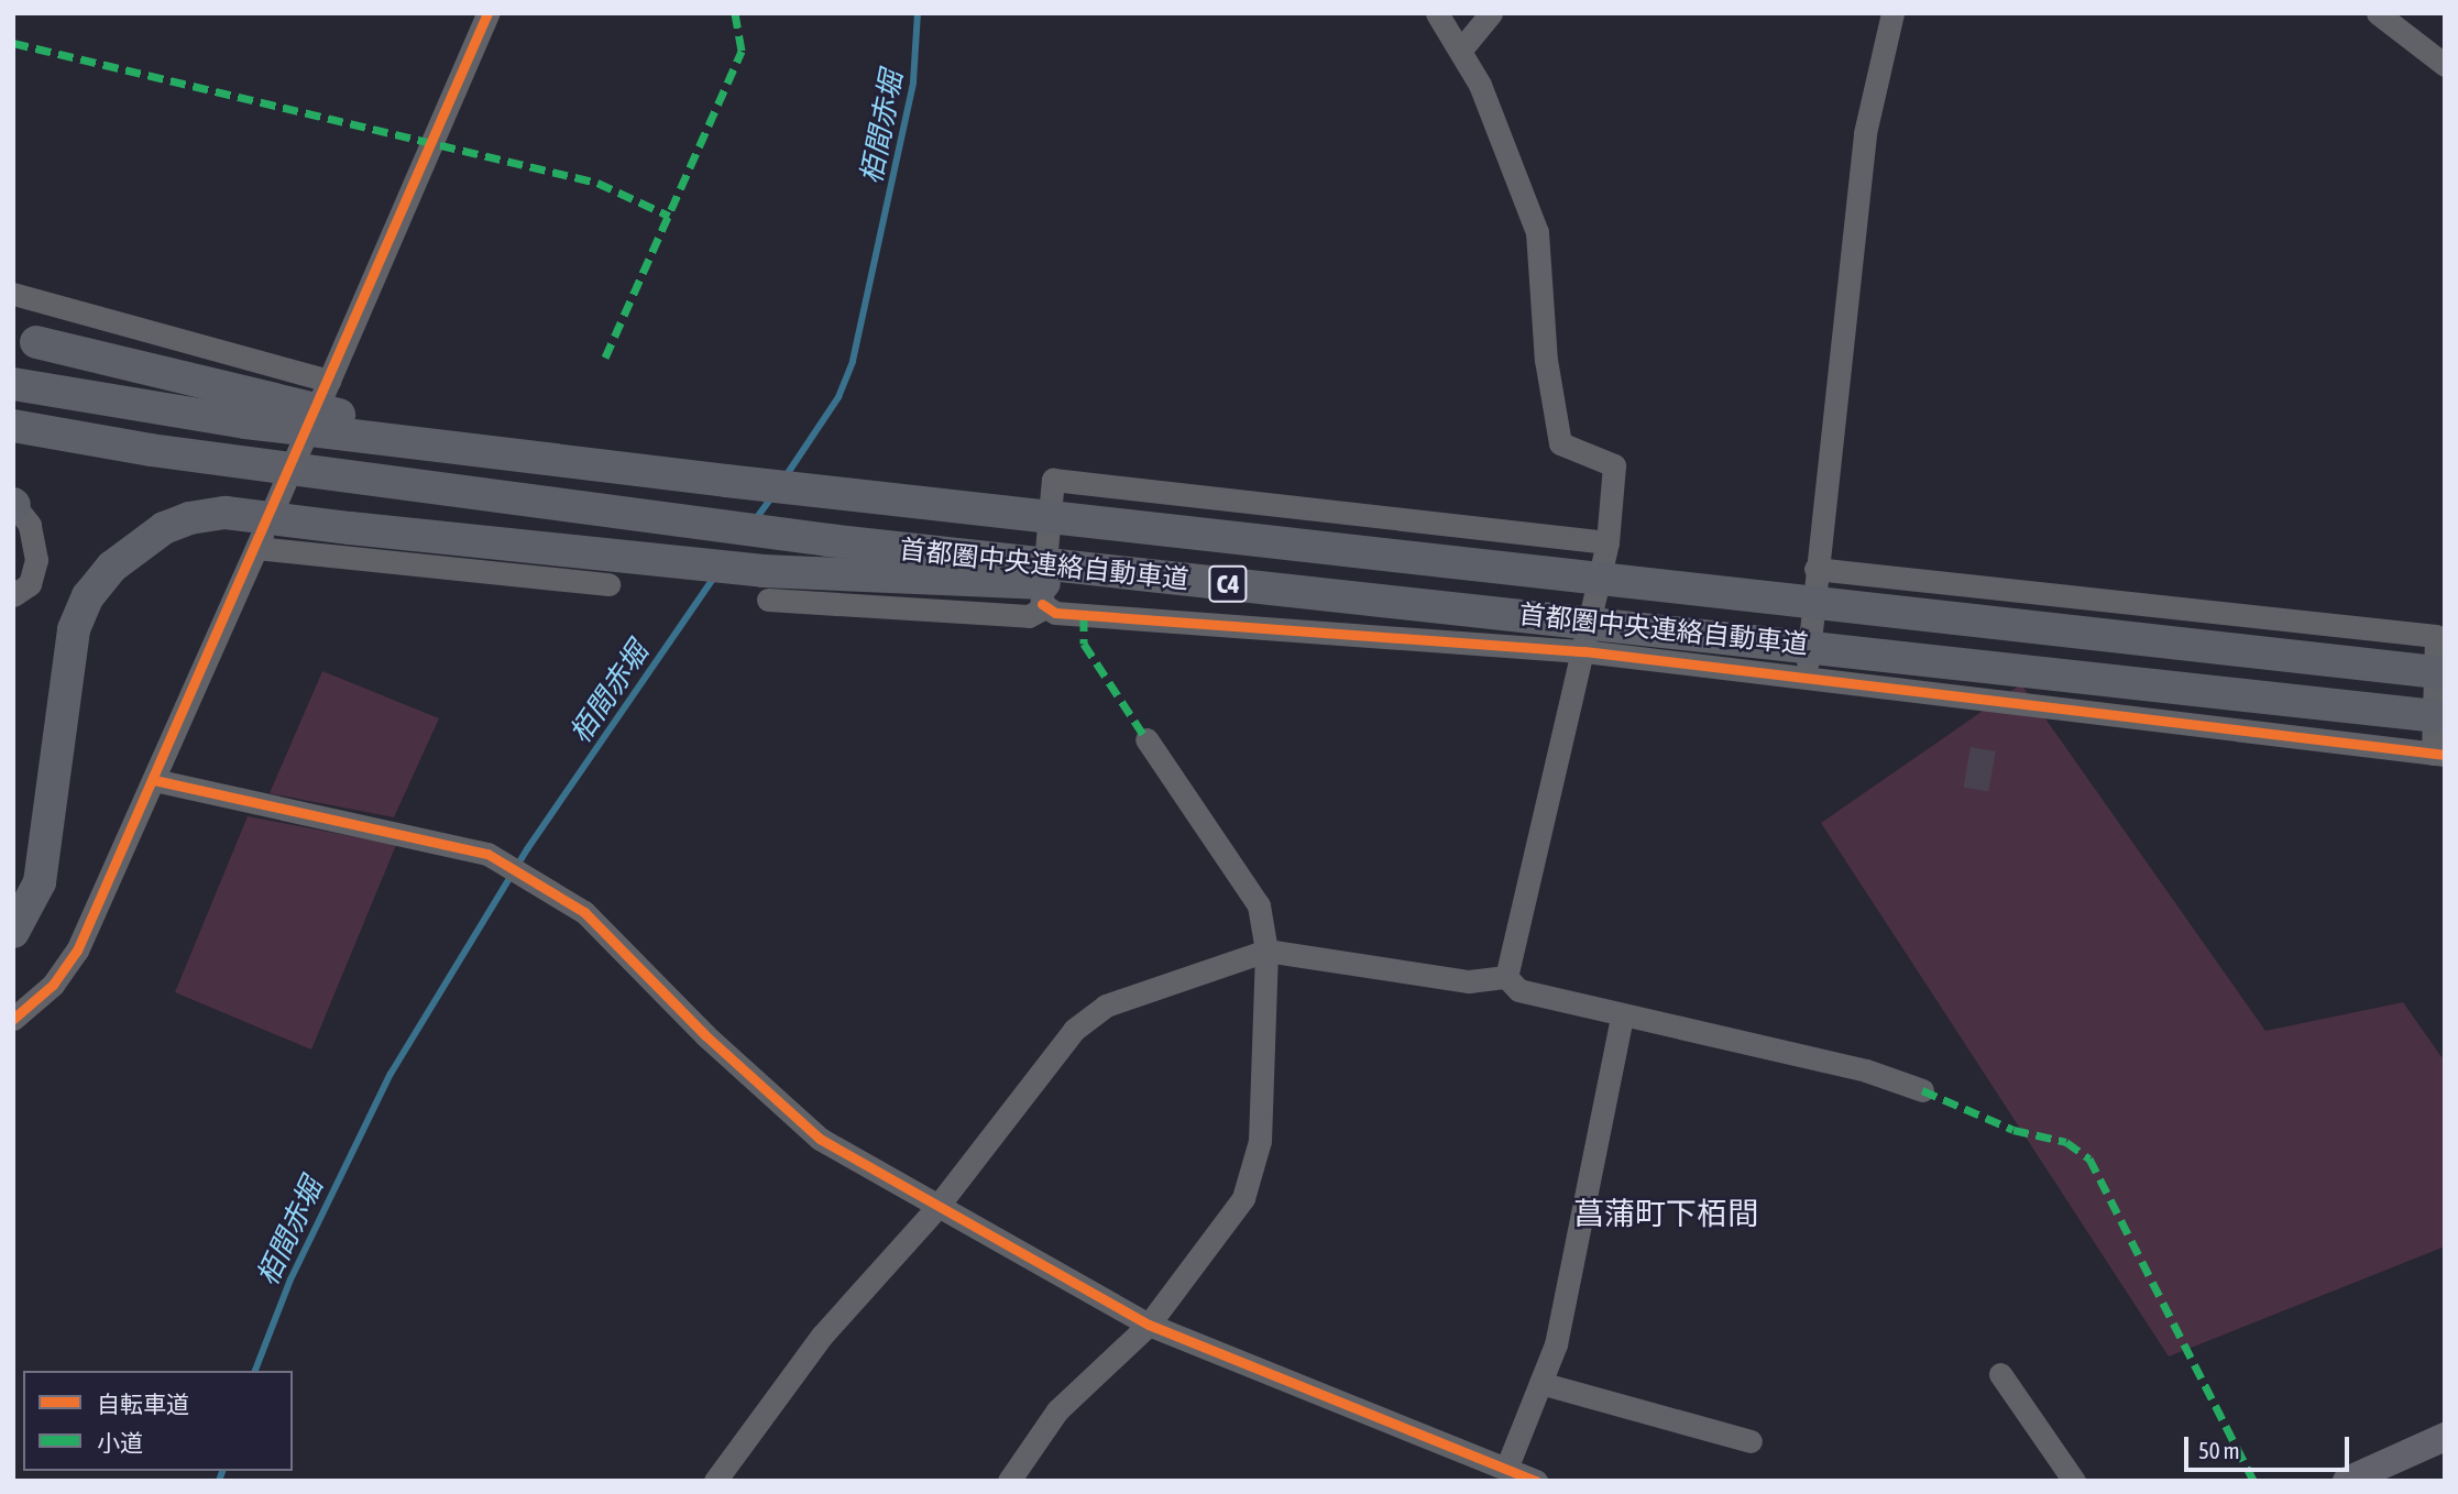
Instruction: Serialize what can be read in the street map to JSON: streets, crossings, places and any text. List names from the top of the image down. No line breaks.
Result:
{"streets":{"highway":["首都圏中央連絡自動車道","C4"]},"districts":["菖蒲町下栢間"],"water":["栢間赤堀"],"legend":["自転車道","小道"],"scale_bar":"50 m"}
